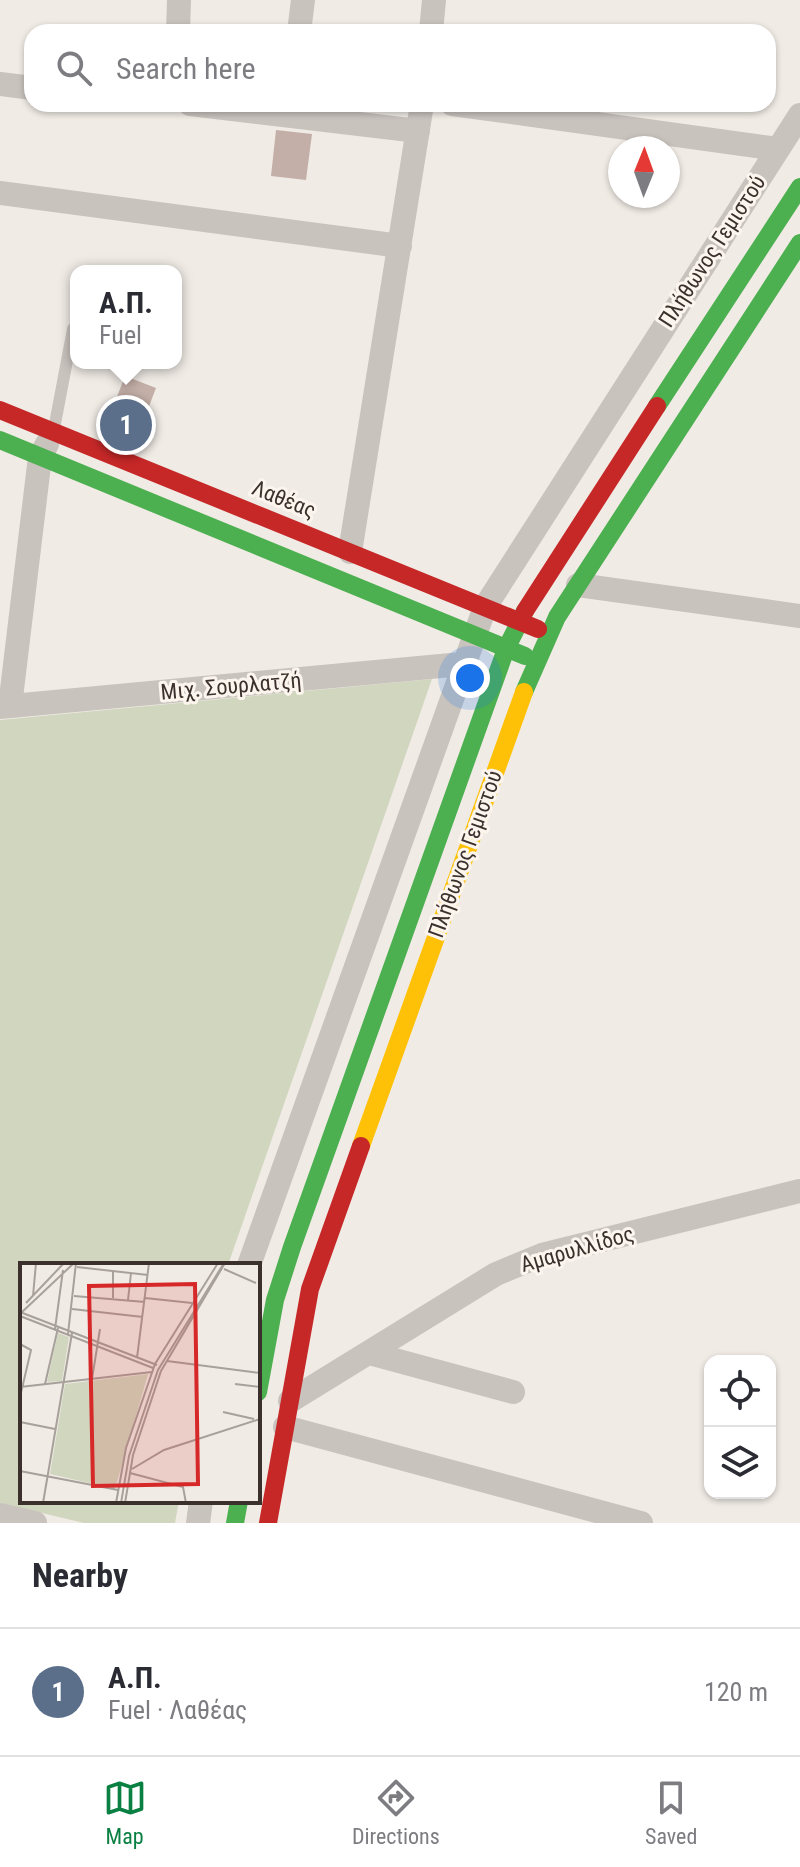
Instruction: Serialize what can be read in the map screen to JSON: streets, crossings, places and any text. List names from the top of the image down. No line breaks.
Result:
{"streets":{"street":["Πλήθωνος Γεμιστού","Λαθέας","Μιχ. Σουρλατζή","Αμαρυλλίδος"]},"crossings":[["Πλήθωνος Γεμιστού","Λαθέας"],["Πλήθωνος Γεμιστού","Μιχ. Σουρλατζή"],["Πλήθωνος Γεμιστού","Αμαρυλλίδος"]],"north":"top","page":{"search":"Search here","popup":["Α.Π.","Fuel"],"pins":"1","heading":"Nearby","list":[{"mark":"1","name":"Α.Π.","note":"Fuel · Λαθέας","value":"120 m"}],"nav":["Map","Directions","Saved"]}}
